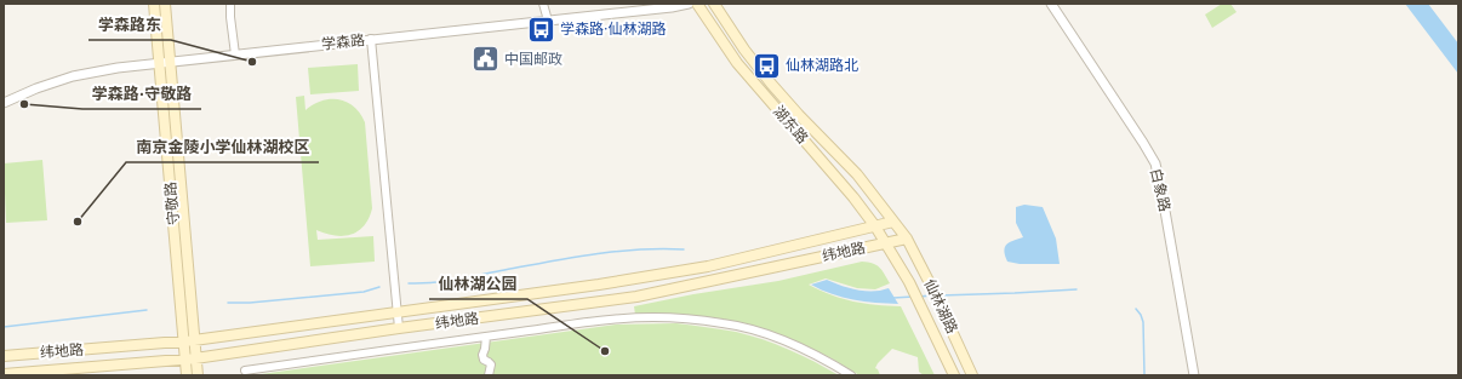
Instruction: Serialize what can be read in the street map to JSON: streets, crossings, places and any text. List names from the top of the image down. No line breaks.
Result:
{"streets":{"main road":["湖东路","守敬路","纬地路","仙林湖路"],"street":["学森路","白象路"]},"crossings":[["学森路","守敬路"],["湖东路","纬地路"],["湖东路","仙林湖路"],["守敬路","纬地路"],["纬地路","仙林湖路"]],"places":{"bus stop":["学森路·仙林湖路","仙林湖路北"],"public building":["中国邮政"],"other":["学森路东","学森路·守敬路","南京金陵小学仙林湖校区","仙林湖公园"]}}
